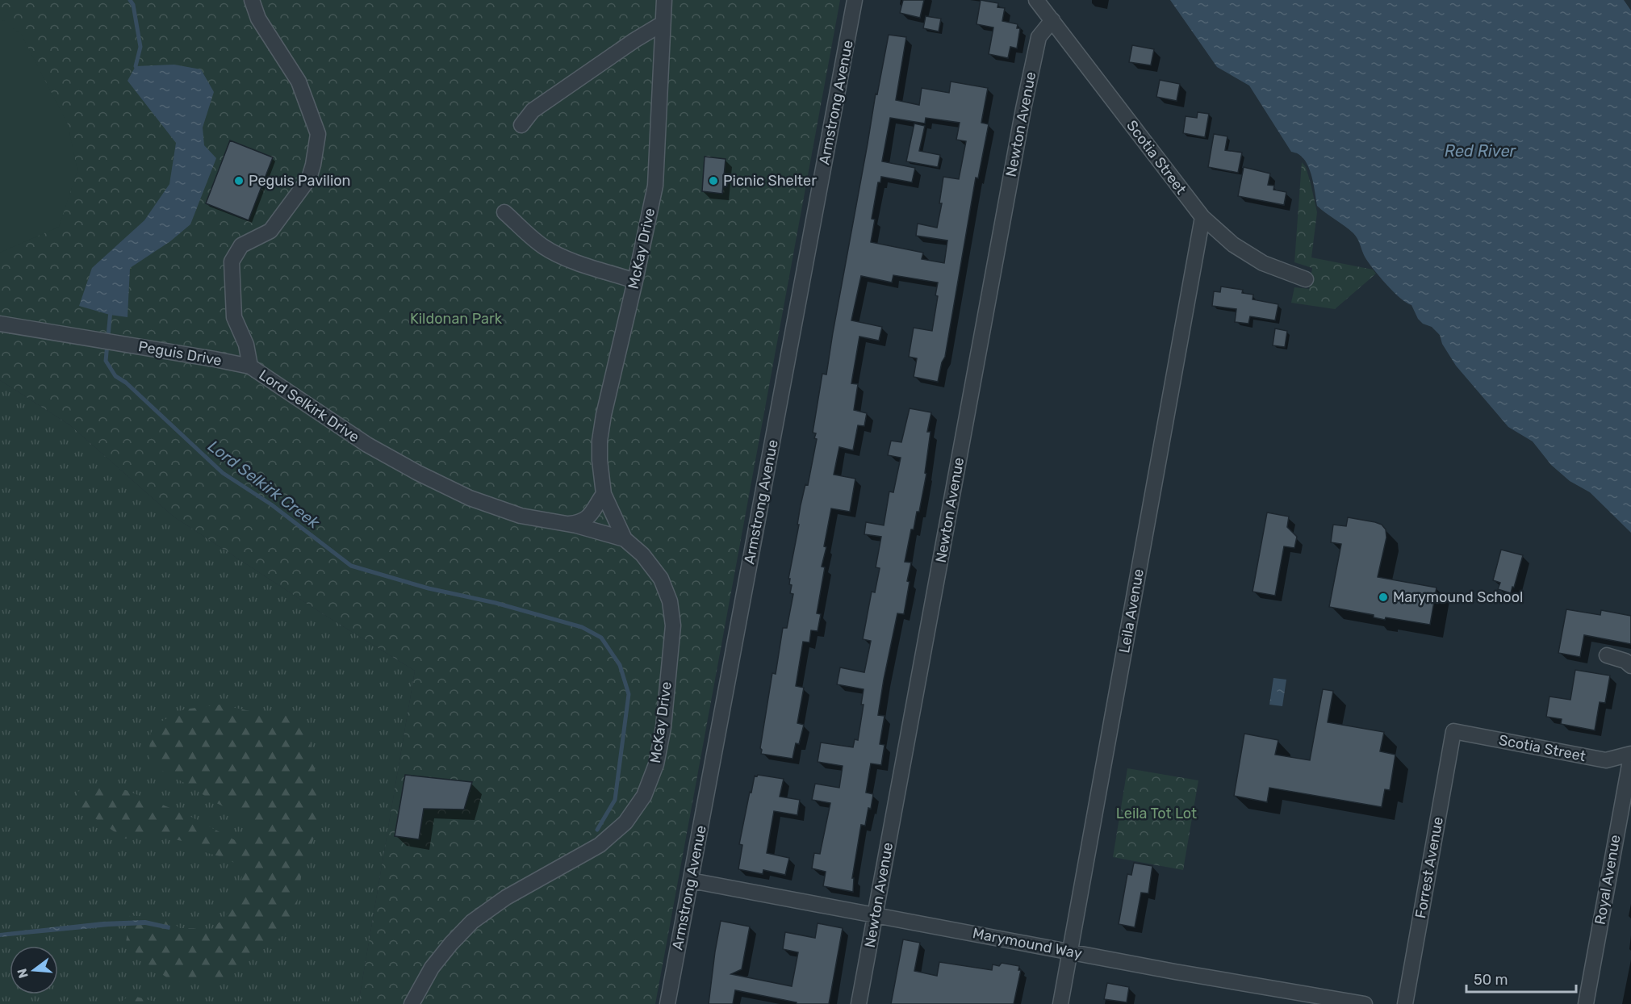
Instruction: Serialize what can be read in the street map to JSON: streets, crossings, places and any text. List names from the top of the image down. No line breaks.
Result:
{"streets":{"street":["Armstrong Avenue","Newton Avenue","Scotia Street","McKay Drive","Peguis Drive","Lord Selkirk Drive","Leila Avenue","Forrest Avenue","Royal Avenue","Marymound Way"]},"crossings":[["Armstrong Avenue","Marymound Way"],["Newton Avenue","Scotia Street"],["Newton Avenue","Marymound Way"],["Scotia Street","Leila Avenue"],["Scotia Street","Forrest Avenue"],["Scotia Street","Royal Avenue"],["McKay Drive","Lord Selkirk Drive"],["Peguis Drive","Lord Selkirk Drive"],["Leila Avenue","Marymound Way"]],"water":["Red River","Lord Selkirk Creek"],"parks":["Kildonan Park","Leila Tot Lot"],"places":["Peguis Pavilion","Picnic Shelter","Marymound School"],"scale_bar":"50 m","north":"left"}
